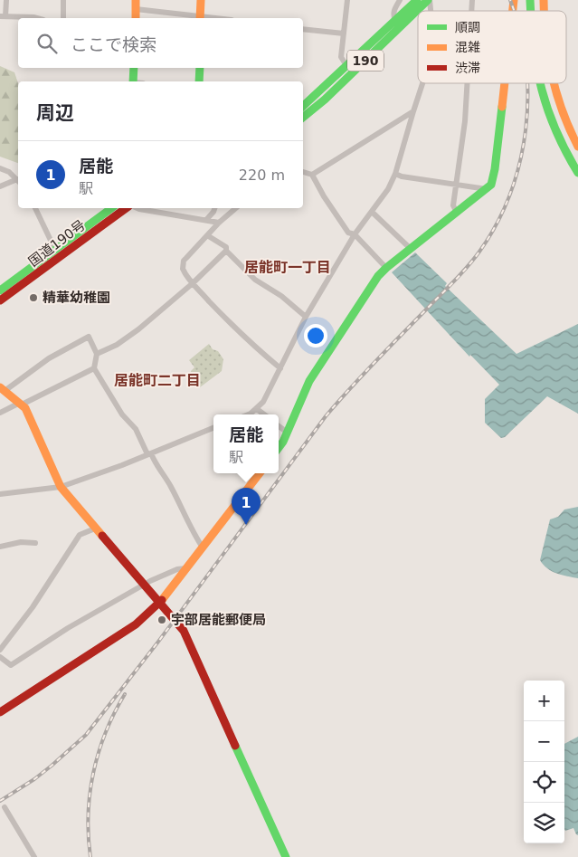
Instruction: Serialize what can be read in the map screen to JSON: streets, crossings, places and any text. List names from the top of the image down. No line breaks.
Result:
{"streets":{"main road":["190","国道190号"]},"districts":["居能町一丁目","居能町二丁目"],"places":["精華幼稚園","宇部居能郵便局"],"legend":["順調","混雑","渋滞"],"page":{"search":"ここで検索","heading":"周辺","list":[{"mark":"1","name":"居能","note":"駅","value":"220 m"}],"popup":["居能","駅"],"pins":"1","map_buttons":["+","−"]}}
